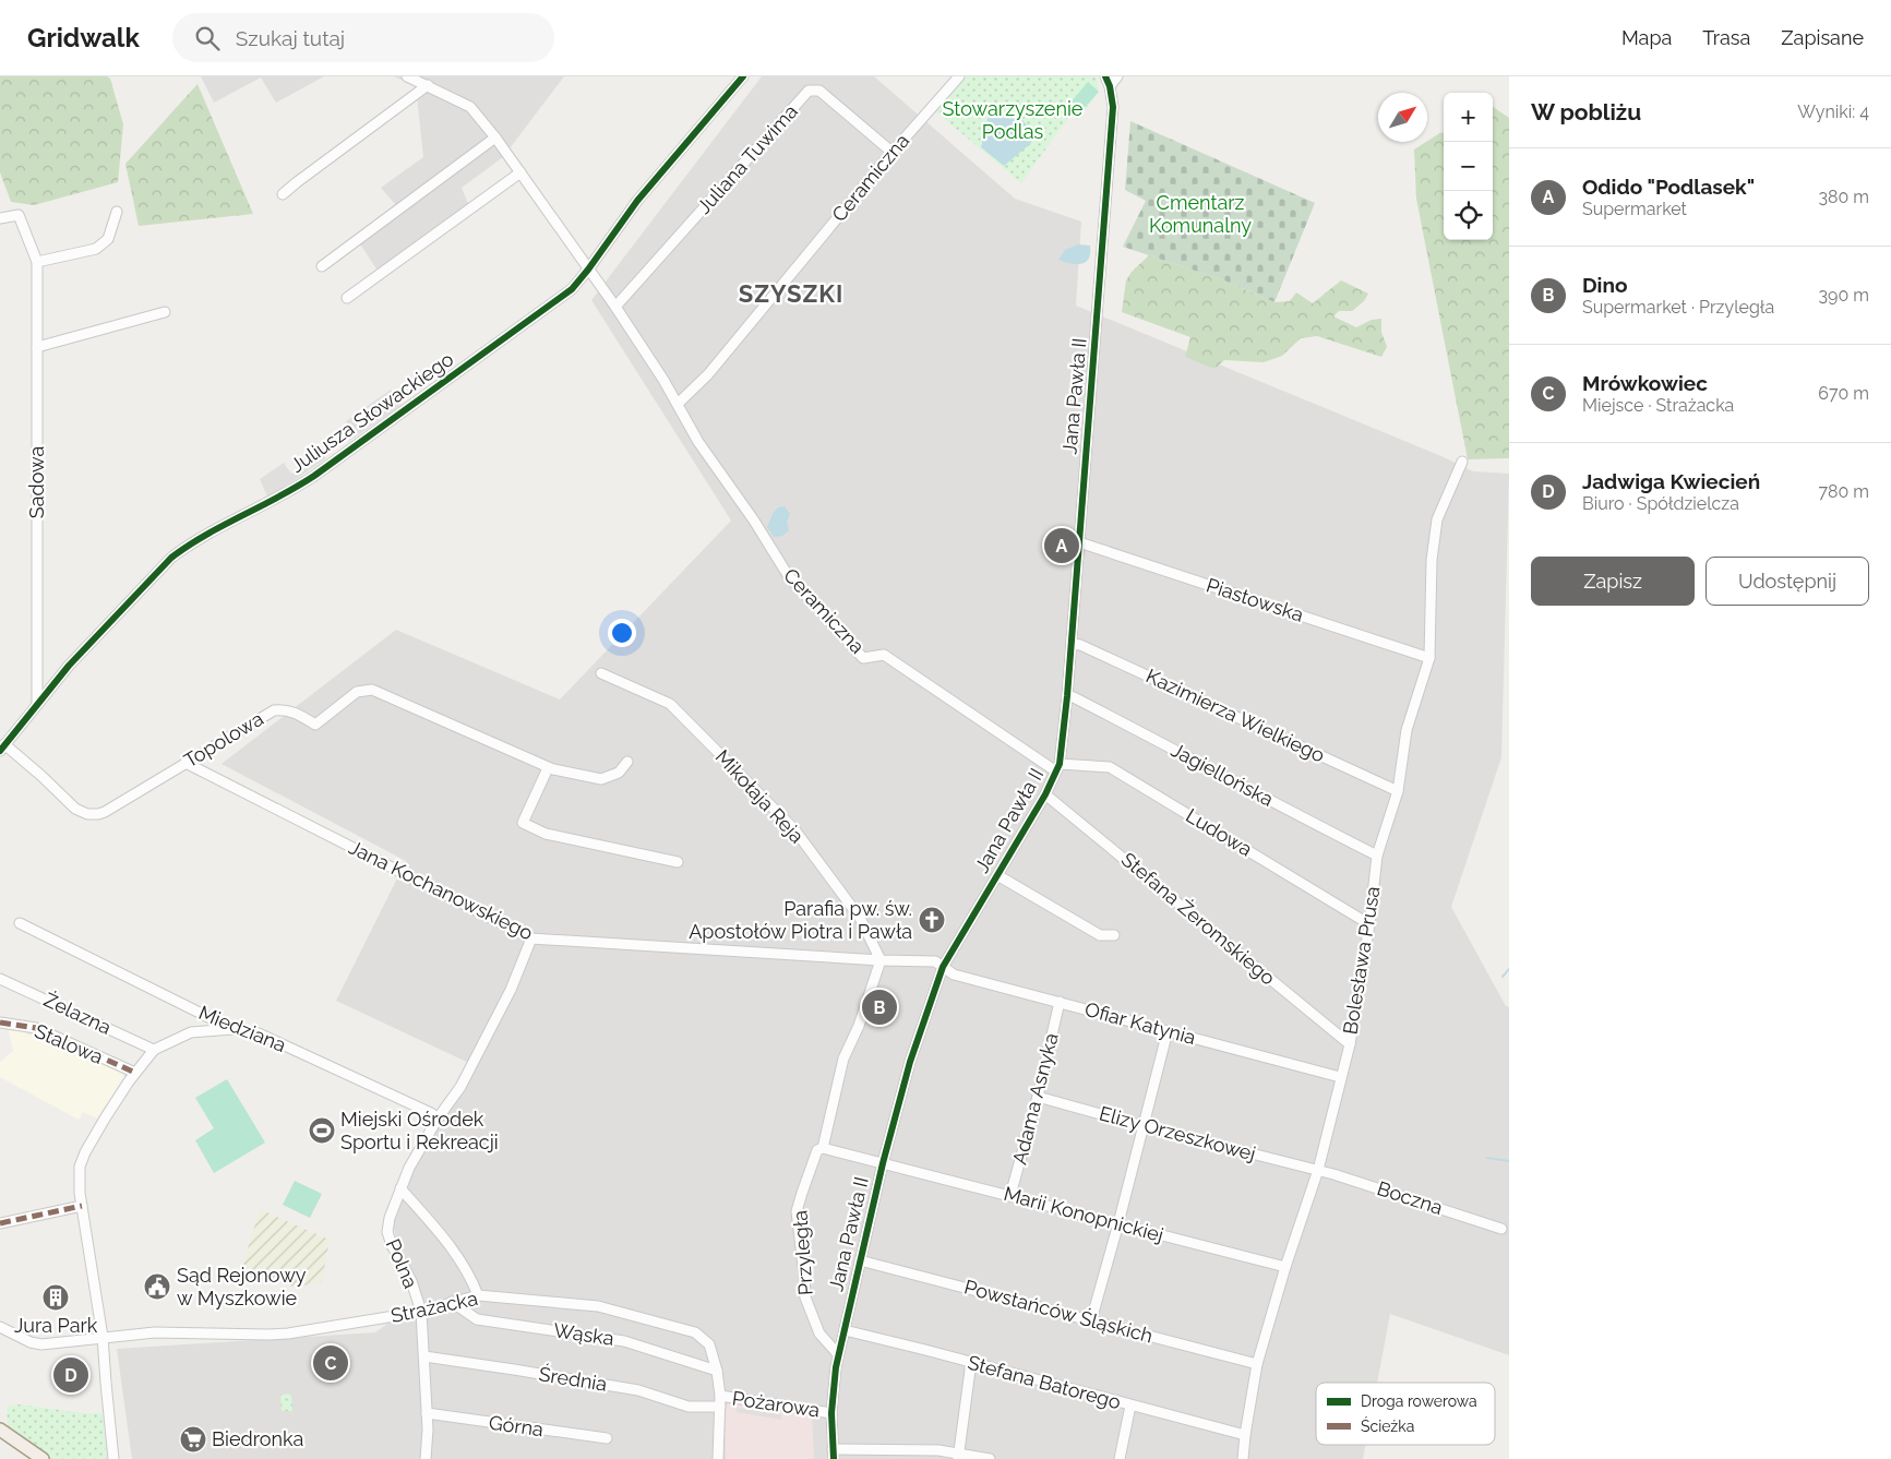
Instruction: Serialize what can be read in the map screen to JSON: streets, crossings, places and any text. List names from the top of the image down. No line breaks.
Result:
{"streets":{"street":["Juliana Tuwima","Ceramiczna","Jana Pawła II","Juliusza Słowackiego","Sadowa","Piastowska","Kazimierza Wielkiego","Topolowa","Jagiellońska","Mikołaja Reja","Ludowa","Jana Kochanowskiego","Stefana Żeromskiego","Bolesława Prusa","Żelazna","Ofiar Katynia","Miedziana","Stalowa","Adama Asnyka","Elizy Orzeszkowej","Boczna","Marii Konopnickiej","Przyległa","Polna","Strażacka","Powstańców Śląskich","Wąska","Średnia","Stefana Batorego","Pożarowa","Górna"]},"crossings":[["Juliana Tuwima","Ceramiczna"],["Ceramiczna","Jana Pawła II"],["Ceramiczna","Juliusza Słowackiego"],["Ceramiczna","Ludowa"],["Jana Pawła II","Piastowska"],["Jana Pawła II","Kazimierza Wielkiego"],["Jana Pawła II","Jagiellońska"],["Jana Pawła II","Ludowa"],["Jana Pawła II","Jana Kochanowskiego"],["Jana Pawła II","Stefana Żeromskiego"],["Jana Pawła II","Ofiar Katynia"],["Jana Pawła II","Marii Konopnickiej"],["Jana Pawła II","Przyległa"],["Jana Pawła II","Powstańców Śląskich"],["Jana Pawła II","Stefana Batorego"],["Jana Pawła II","Pożarowa"],["Juliusza Słowackiego","Sadowa"],["Juliusza Słowackiego","Topolowa"],["Piastowska","Bolesława Prusa"],["Kazimierza Wielkiego","Bolesława Prusa"],["Topolowa","Jana Kochanowskiego"],["Jagiellońska","Bolesława Prusa"],["Mikołaja Reja","Jana Kochanowskiego"],["Mikołaja Reja","Przyległa"],["Ludowa","Bolesława Prusa"],["Jana Kochanowskiego","Ofiar Katynia"],["Jana Kochanowskiego","Przyległa"],["Jana Kochanowskiego","Polna"],["Stefana Żeromskiego","Bolesława Prusa"],["Bolesława Prusa","Ofiar Katynia"],["Bolesława Prusa","Elizy Orzeszkowej"],["Bolesława Prusa","Boczna"],["Bolesława Prusa","Marii Konopnickiej"],["Bolesława Prusa","Powstańców Śląskich"],["Bolesława Prusa","Stefana Batorego"],["Ofiar Katynia","Adama Asnyka"],["Miedziana","Polna"],["Adama Asnyka","Elizy Orzeszkowej"],["Adama Asnyka","Marii Konopnickiej"],["Elizy Orzeszkowej","Boczna"],["Polna","Strażacka"],["Polna","Średnia"],["Polna","Górna"],["Strażacka","Wąska"],["Strażacka","Średnia"],["Strażacka","Pożarowa"]],"districts":["SZYSZKI"],"parks":["Stowarzyszenie Podlas","Cmentarz Komunalny"],"places":{"church":["Parafia pw. św. Apostołów Piotra i Pawła"],"sports":["Miejski Ośrodek Sportu i Rekreacji"],"public building":["Sąd Rejonowy w Myszkowie"],"building":["Jura Park"],"supermarket":["Biedronka"]},"legend":["Droga rowerowa","Ścieżka"],"north":"top right","page":{"header":"Gridwalk","search":"Szukaj tutaj","nav":["Mapa","Trasa","Zapisane"],"heading":["W pobliżu","Wyniki: 4"],"map_buttons":["+","−"],"list":[{"mark":"A","name":"Odido \"Podlasek\"","note":"Supermarket","value":"380 m"},{"mark":"B","name":"Dino","note":"Supermarket · Przyległa","value":"390 m"},{"mark":"C","name":"Mrówkowiec","note":"Miejsce · Strażacka","value":"670 m"},{"mark":"D","name":"Jadwiga Kwiecień","note":"Biuro · Spółdzielcza","value":"780 m"}],"pins":["A","B","C","D"],"buttons":["Zapisz","Udostępnij"]}}
